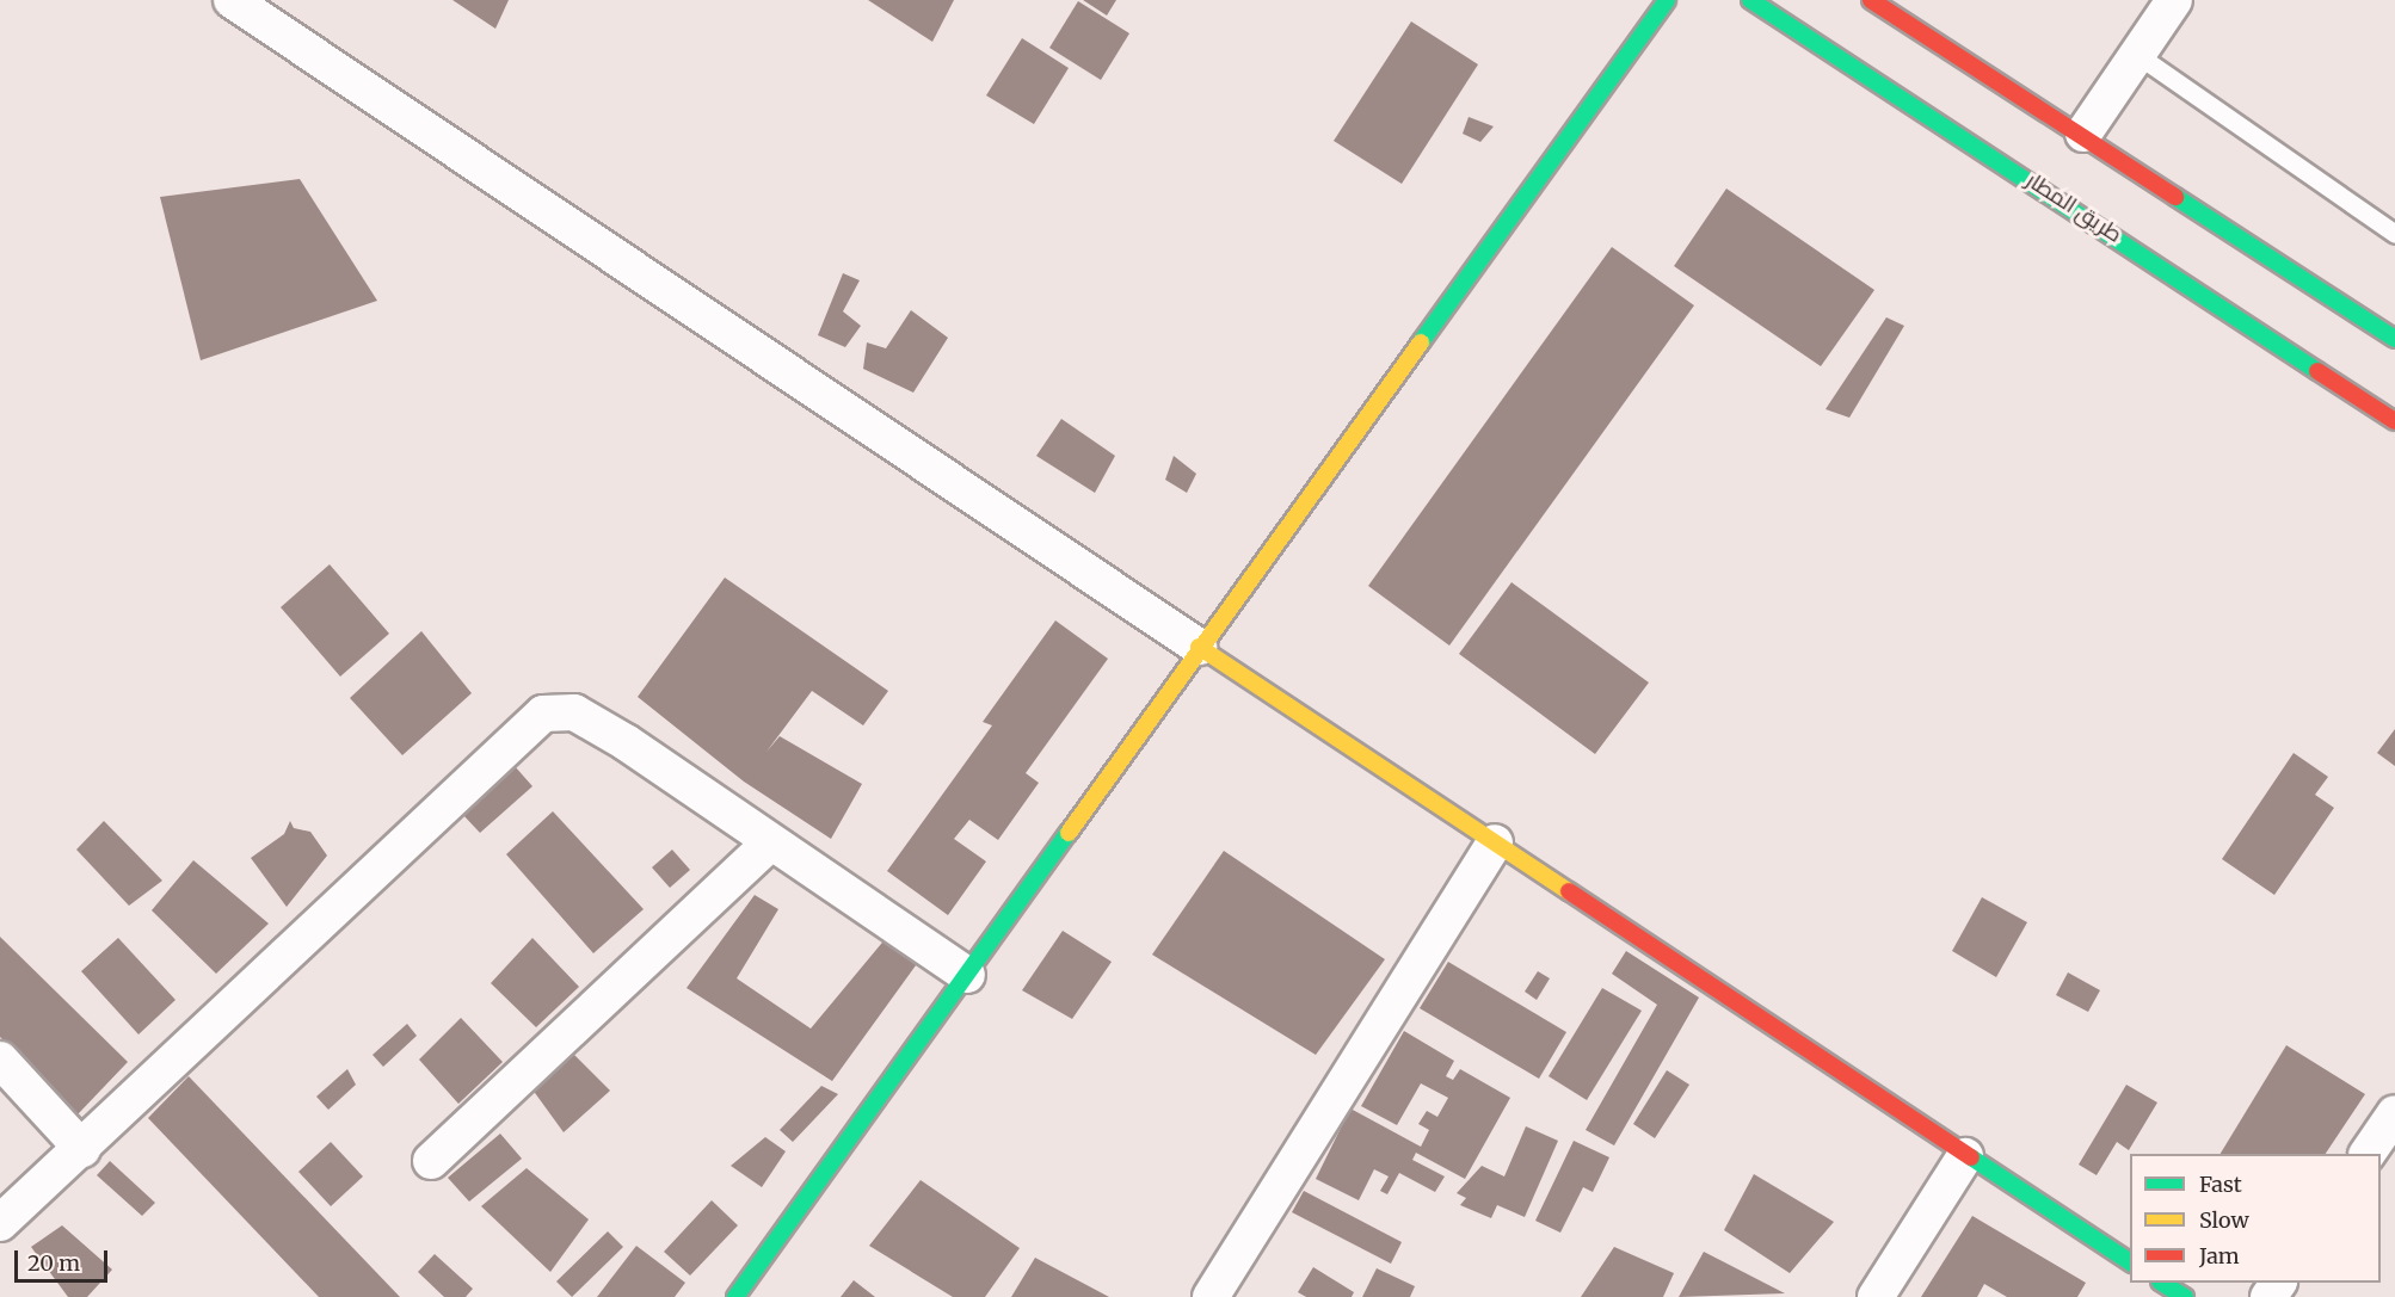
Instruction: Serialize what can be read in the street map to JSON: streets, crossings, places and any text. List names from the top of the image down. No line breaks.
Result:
{"streets":{"main road":["طريق المطار"]},"legend":["Fast","Slow","Jam"],"scale_bar":"20 m"}
